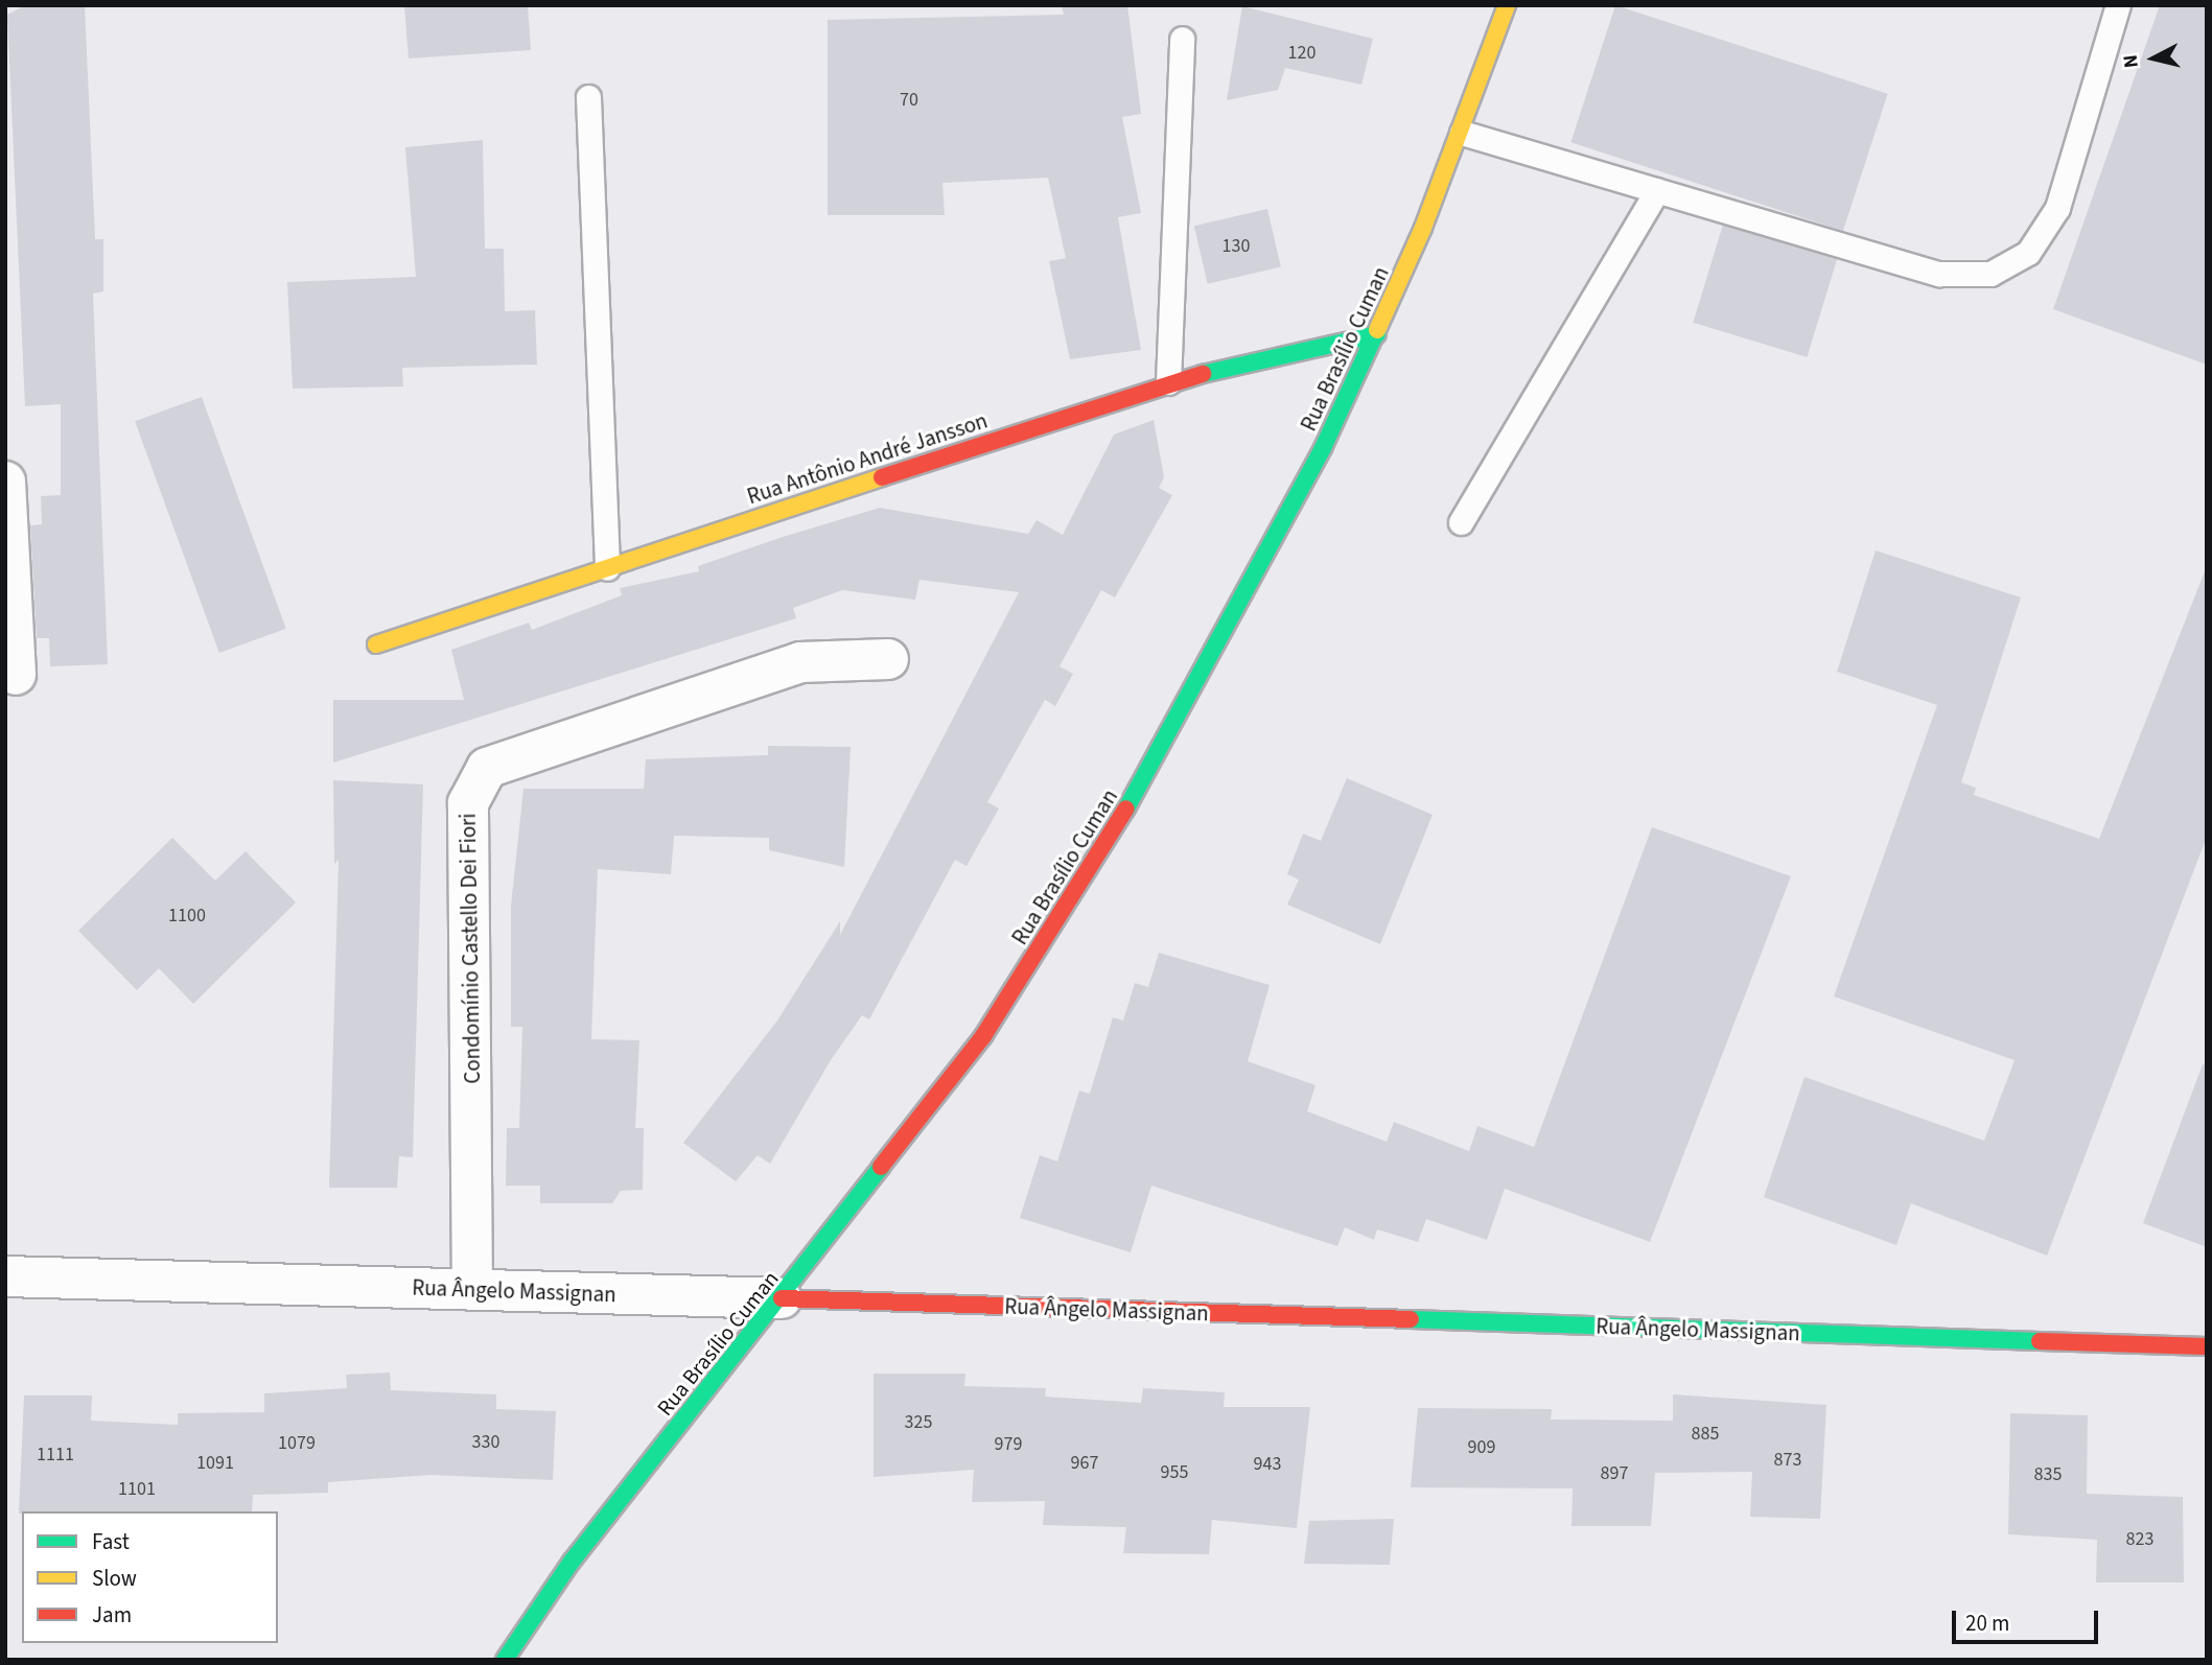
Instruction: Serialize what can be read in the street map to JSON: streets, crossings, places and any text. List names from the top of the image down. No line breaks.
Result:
{"streets":{"street":["Rua Brasílio Cuman","Rua Antônio André Jansson","Condomínio Castello Dei Fiori","Rua Ângelo Massignan"]},"crossings":[["Rua Brasílio Cuman","Rua Antônio André Jansson"],["Rua Brasílio Cuman","Rua Ângelo Massignan"],["Condomínio Castello Dei Fiori","Rua Ângelo Massignan"]],"house_numbers":["120","70","130","1100","325","885","330","1079","979","909","1111","873","1091","967","943","955","897","835","1101","823"],"legend":["Fast","Slow","Jam"],"scale_bar":"20 m","north":"left"}
